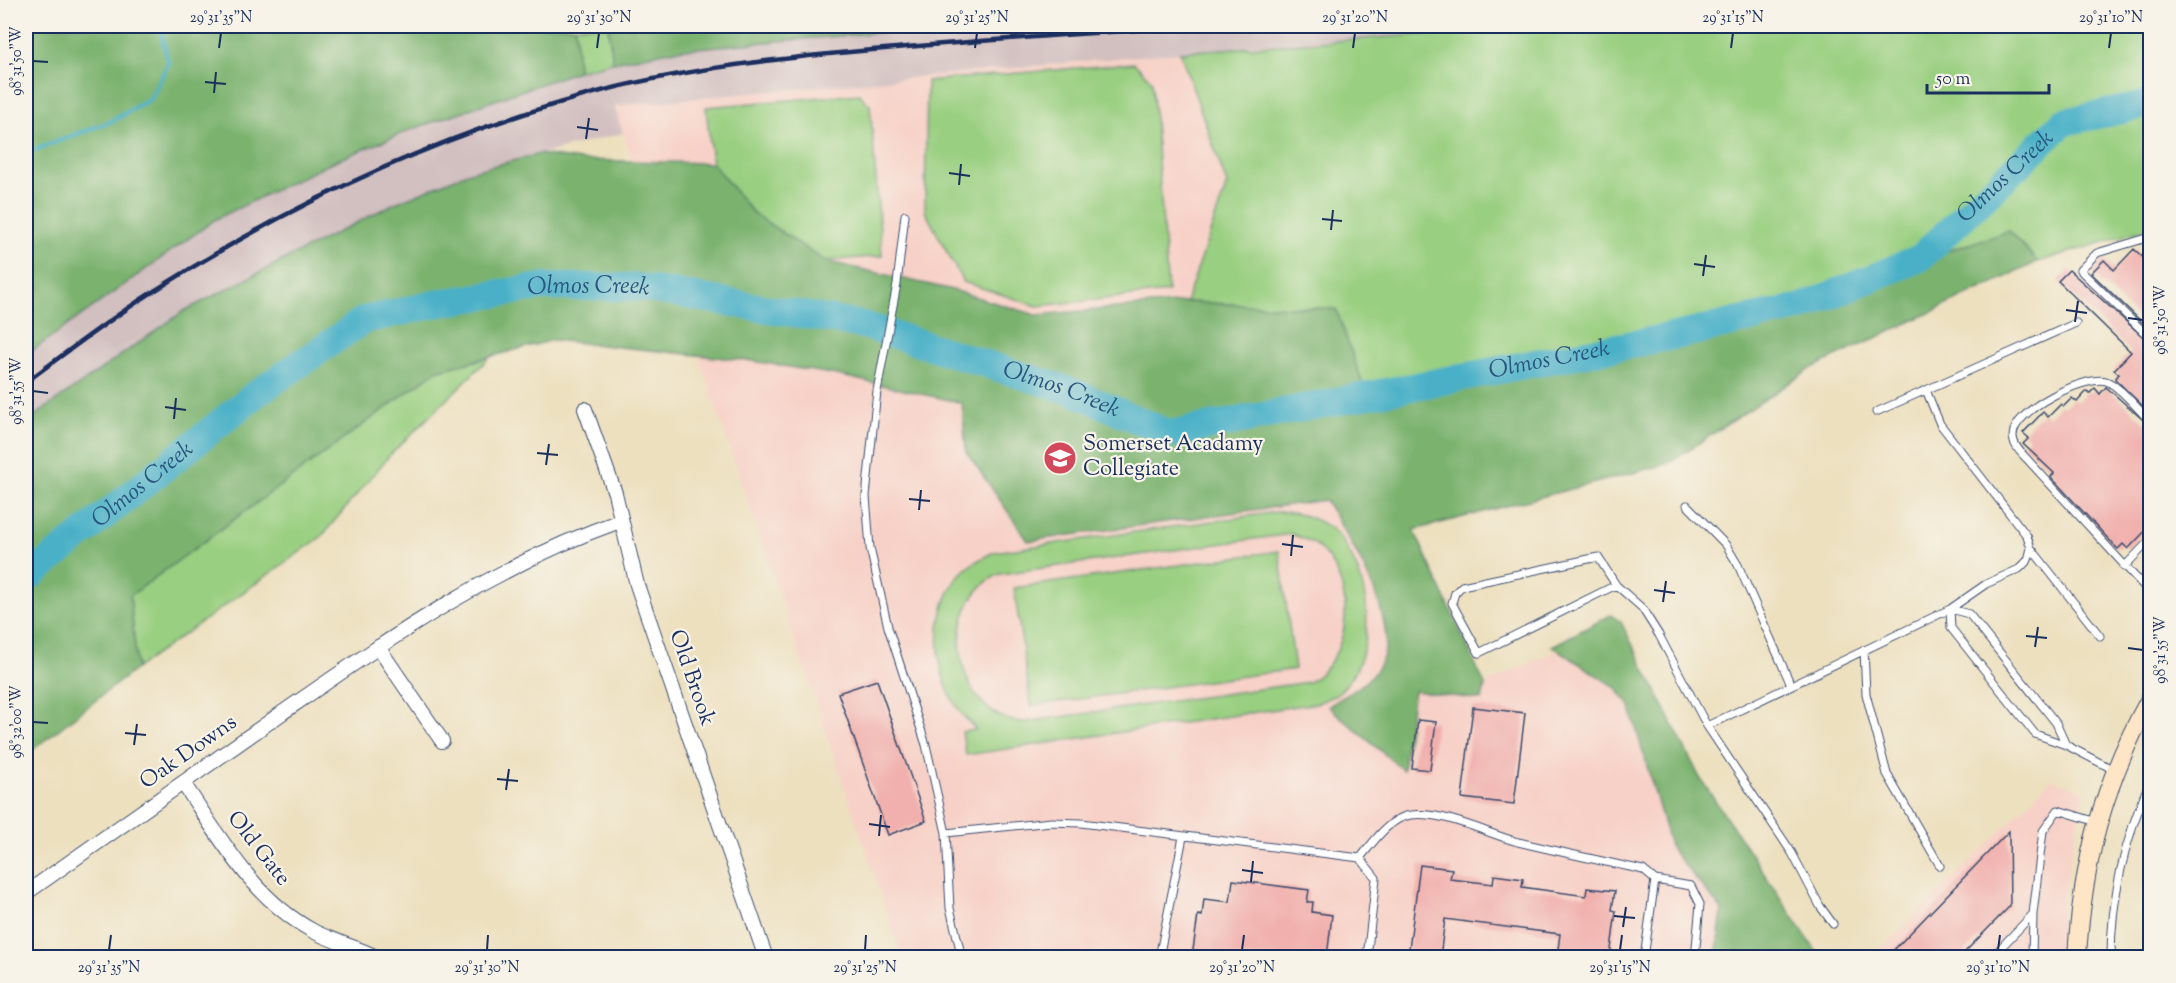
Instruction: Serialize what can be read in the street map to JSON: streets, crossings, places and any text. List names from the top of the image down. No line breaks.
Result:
{"streets":{"street":["Old Brook","Oak Downs","Old Gate"]},"crossings":[["Old Brook","Oak Downs"],["Oak Downs","Old Gate"]],"water":["Olmos Creek"],"places":{"school or university":["Somerset Acadamy Collegiate"]},"scale_bar":"50 m","coordinates":["29°31'35\"N","29°31'30\"N","29°31'25\"N","29°31'20\"N","29°31'15\"N","29°31'10\"N","98°31'50\"W","98°31'55\"W","98°32'00\"W"]}
